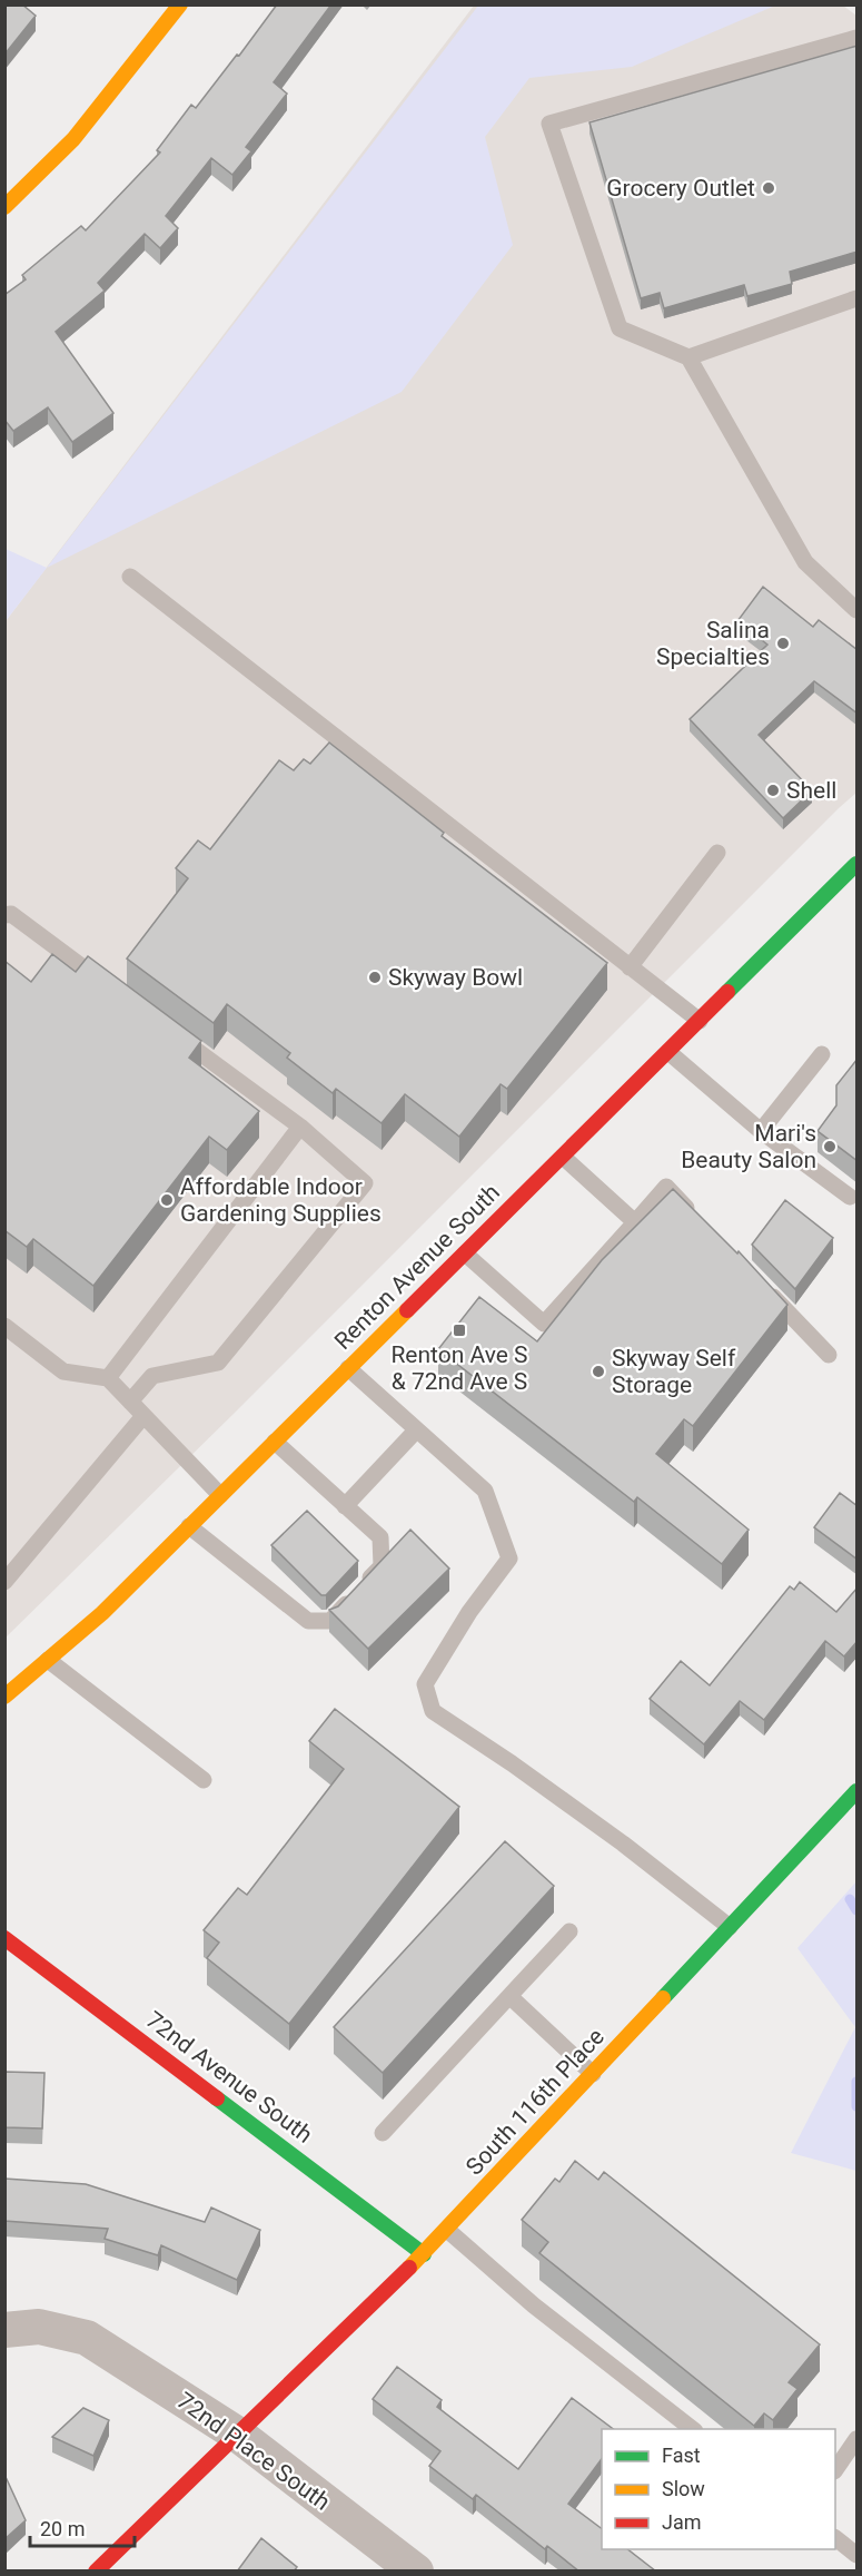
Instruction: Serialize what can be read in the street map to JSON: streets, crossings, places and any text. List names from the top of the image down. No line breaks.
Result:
{"streets":{"street":["Renton Avenue South","72nd Avenue South","South 116th Place","72nd Place South"]},"crossings":[["72nd Avenue South","South 116th Place"],["South 116th Place","72nd Place South"]],"places":{"other":["Grocery Outlet","Salina Specialties","Shell","Skyway Bowl","Mari's Beauty Salon","Affordable Indoor Gardening Supplies","Skyway Self Storage"],"transit":["Renton Ave S & 72nd Ave S"]},"legend":["Fast","Slow","Jam"],"scale_bar":"20 m"}
